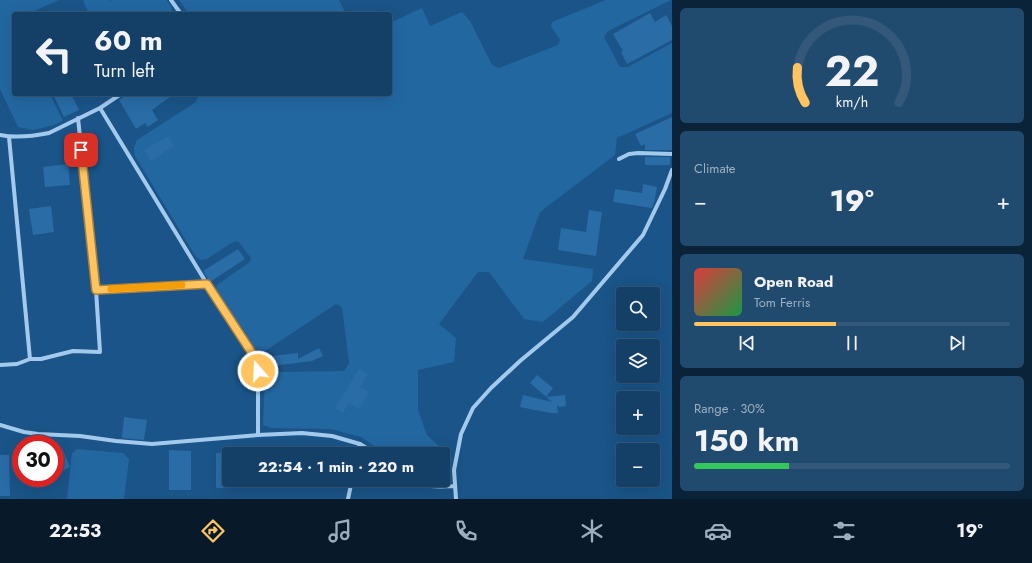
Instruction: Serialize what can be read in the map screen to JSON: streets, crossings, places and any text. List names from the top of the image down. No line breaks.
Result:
{"page":{"turn":["60 m","Turn left"],"tile":["Climate",["Range · 30%","150 km"]],"heat":["−","19°","+"],"song":["Open Road","Tom Ferris"],"map_buttons":["+","−"],"limit":"30","trip":"22:54 · 1 min · 220 m","tabs":["22:53","19°"],"gauge":["22","km/h"]}}
